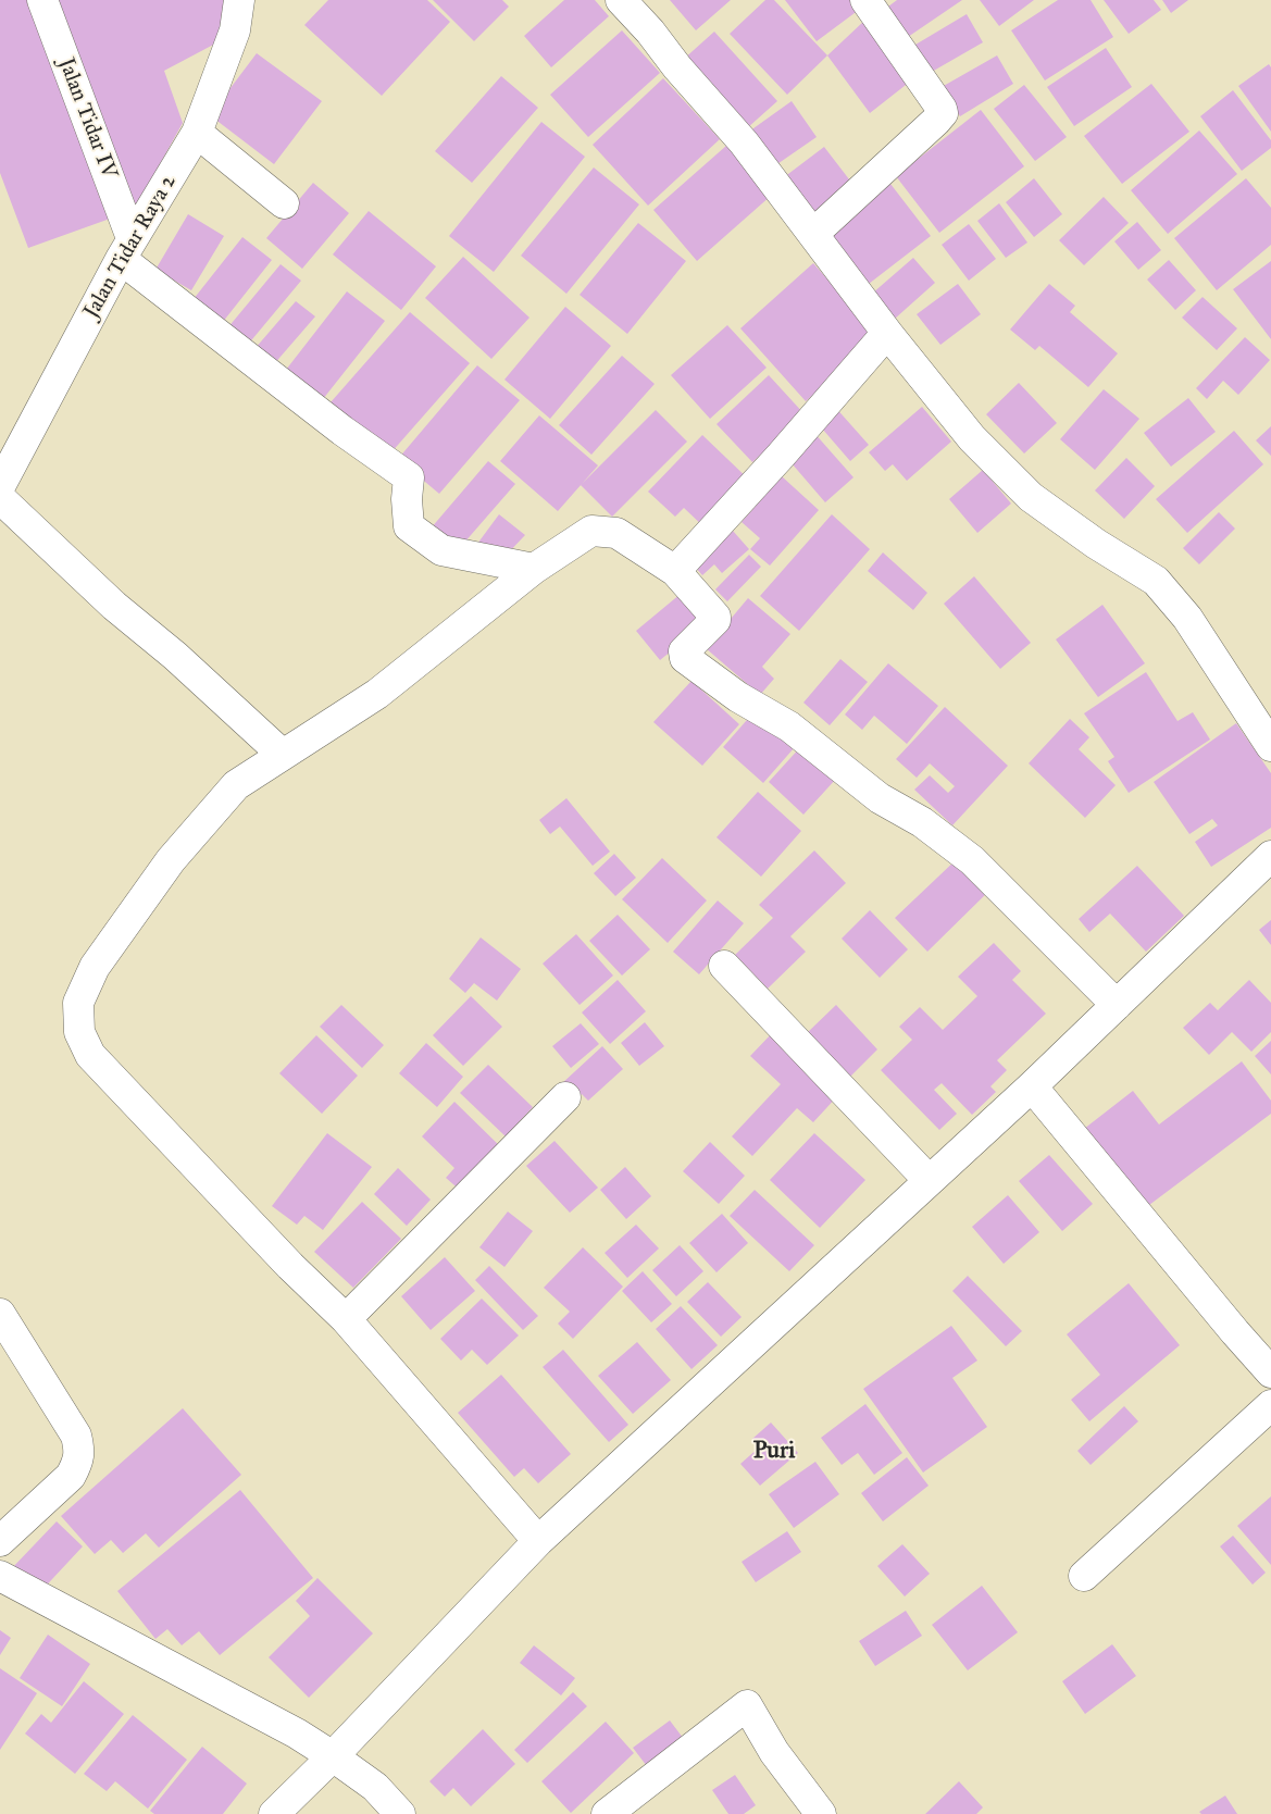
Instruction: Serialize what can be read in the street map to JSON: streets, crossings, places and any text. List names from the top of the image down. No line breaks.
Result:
{"streets":{"street":["Jalan Tidar IV","Jalan Tidar Raya 2"]},"crossings":[["Jalan Tidar IV","Jalan Tidar Raya 2"]],"districts":["Puri"]}
